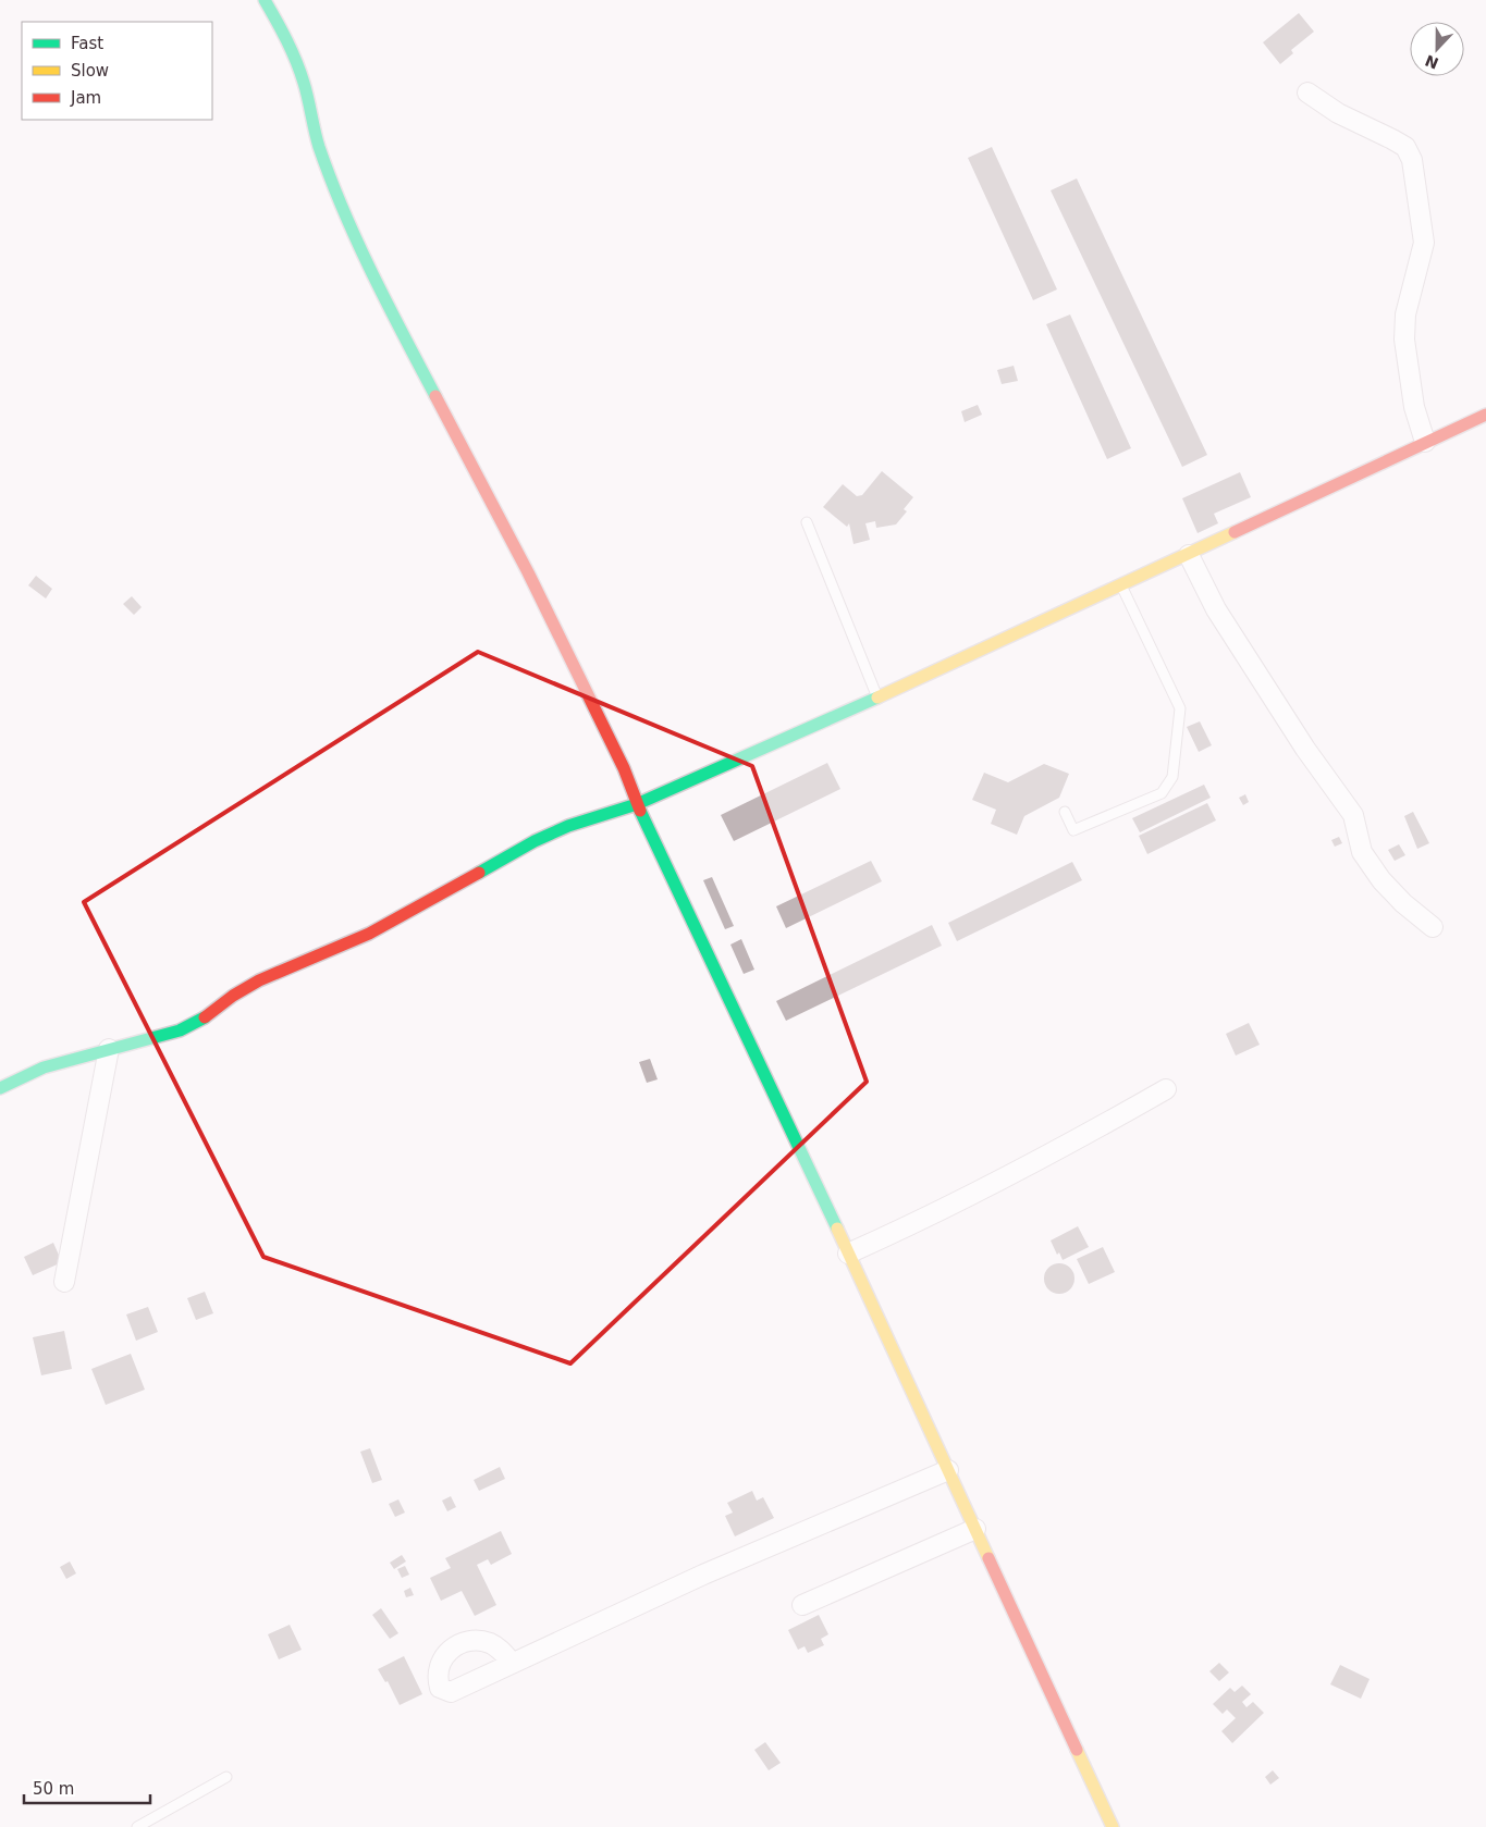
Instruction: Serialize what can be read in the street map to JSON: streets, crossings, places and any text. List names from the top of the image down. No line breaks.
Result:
{"legend":["Fast","Slow","Jam"],"scale_bar":"50 m","north":"bottom"}
